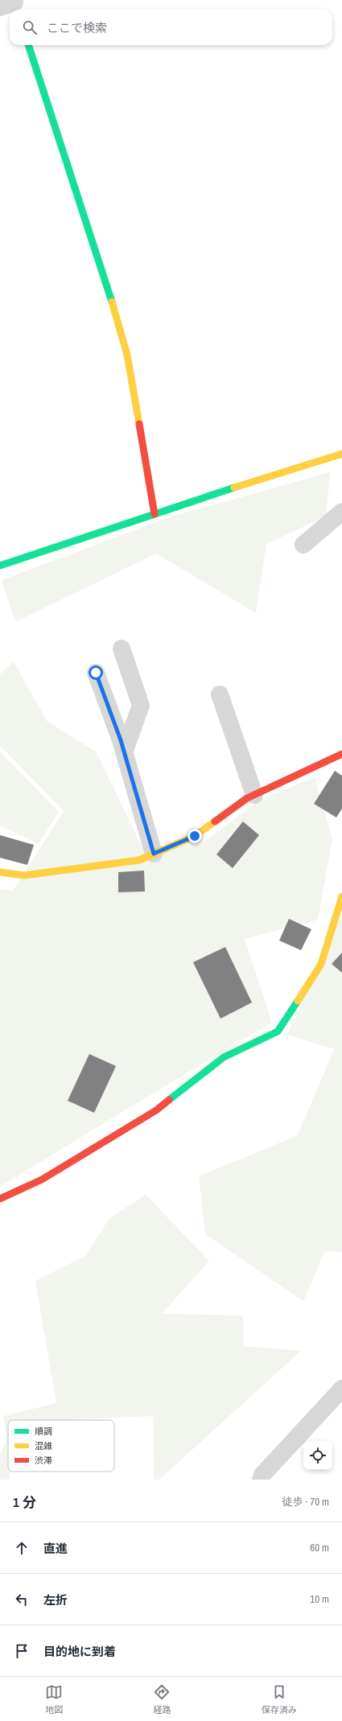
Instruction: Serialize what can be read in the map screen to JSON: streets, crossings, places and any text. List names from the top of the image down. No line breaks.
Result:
{"legend":["順調","混雑","渋滞"],"page":{"search":"ここで検索","heading":["1 分","徒歩 · 70 m"],"list":[["直進","60 m"],["左折","10 m"],"目的地に到着"],"nav":["地図","経路","保存済み"]}}
